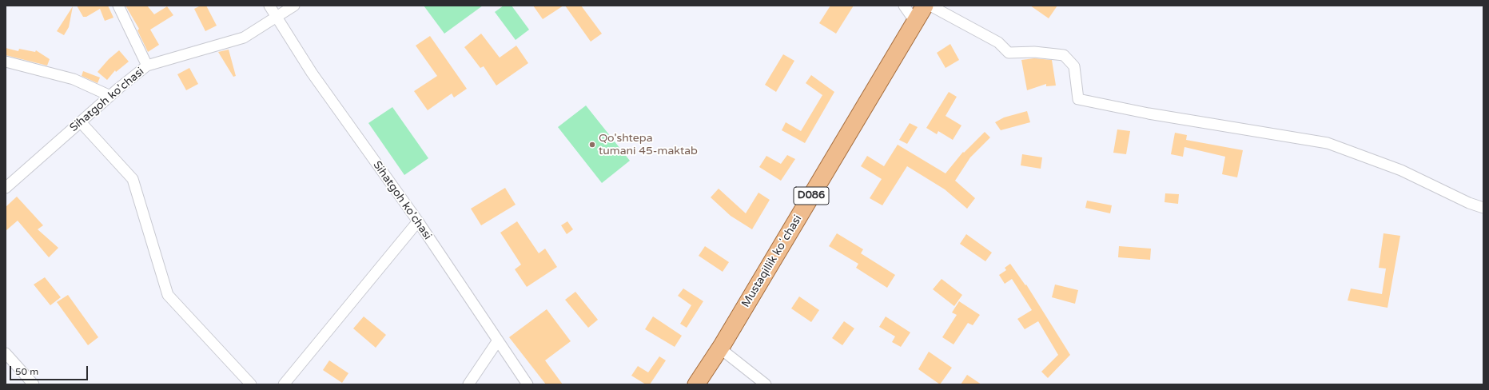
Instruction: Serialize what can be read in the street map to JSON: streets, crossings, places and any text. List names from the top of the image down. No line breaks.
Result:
{"streets":{"main road":["D086","Mustaqillik koʻchasi"],"street":["Sihatgoh ko'chasi"]},"places":["Qo'shtepa tumani 45-maktab"],"scale_bar":"50 m"}
